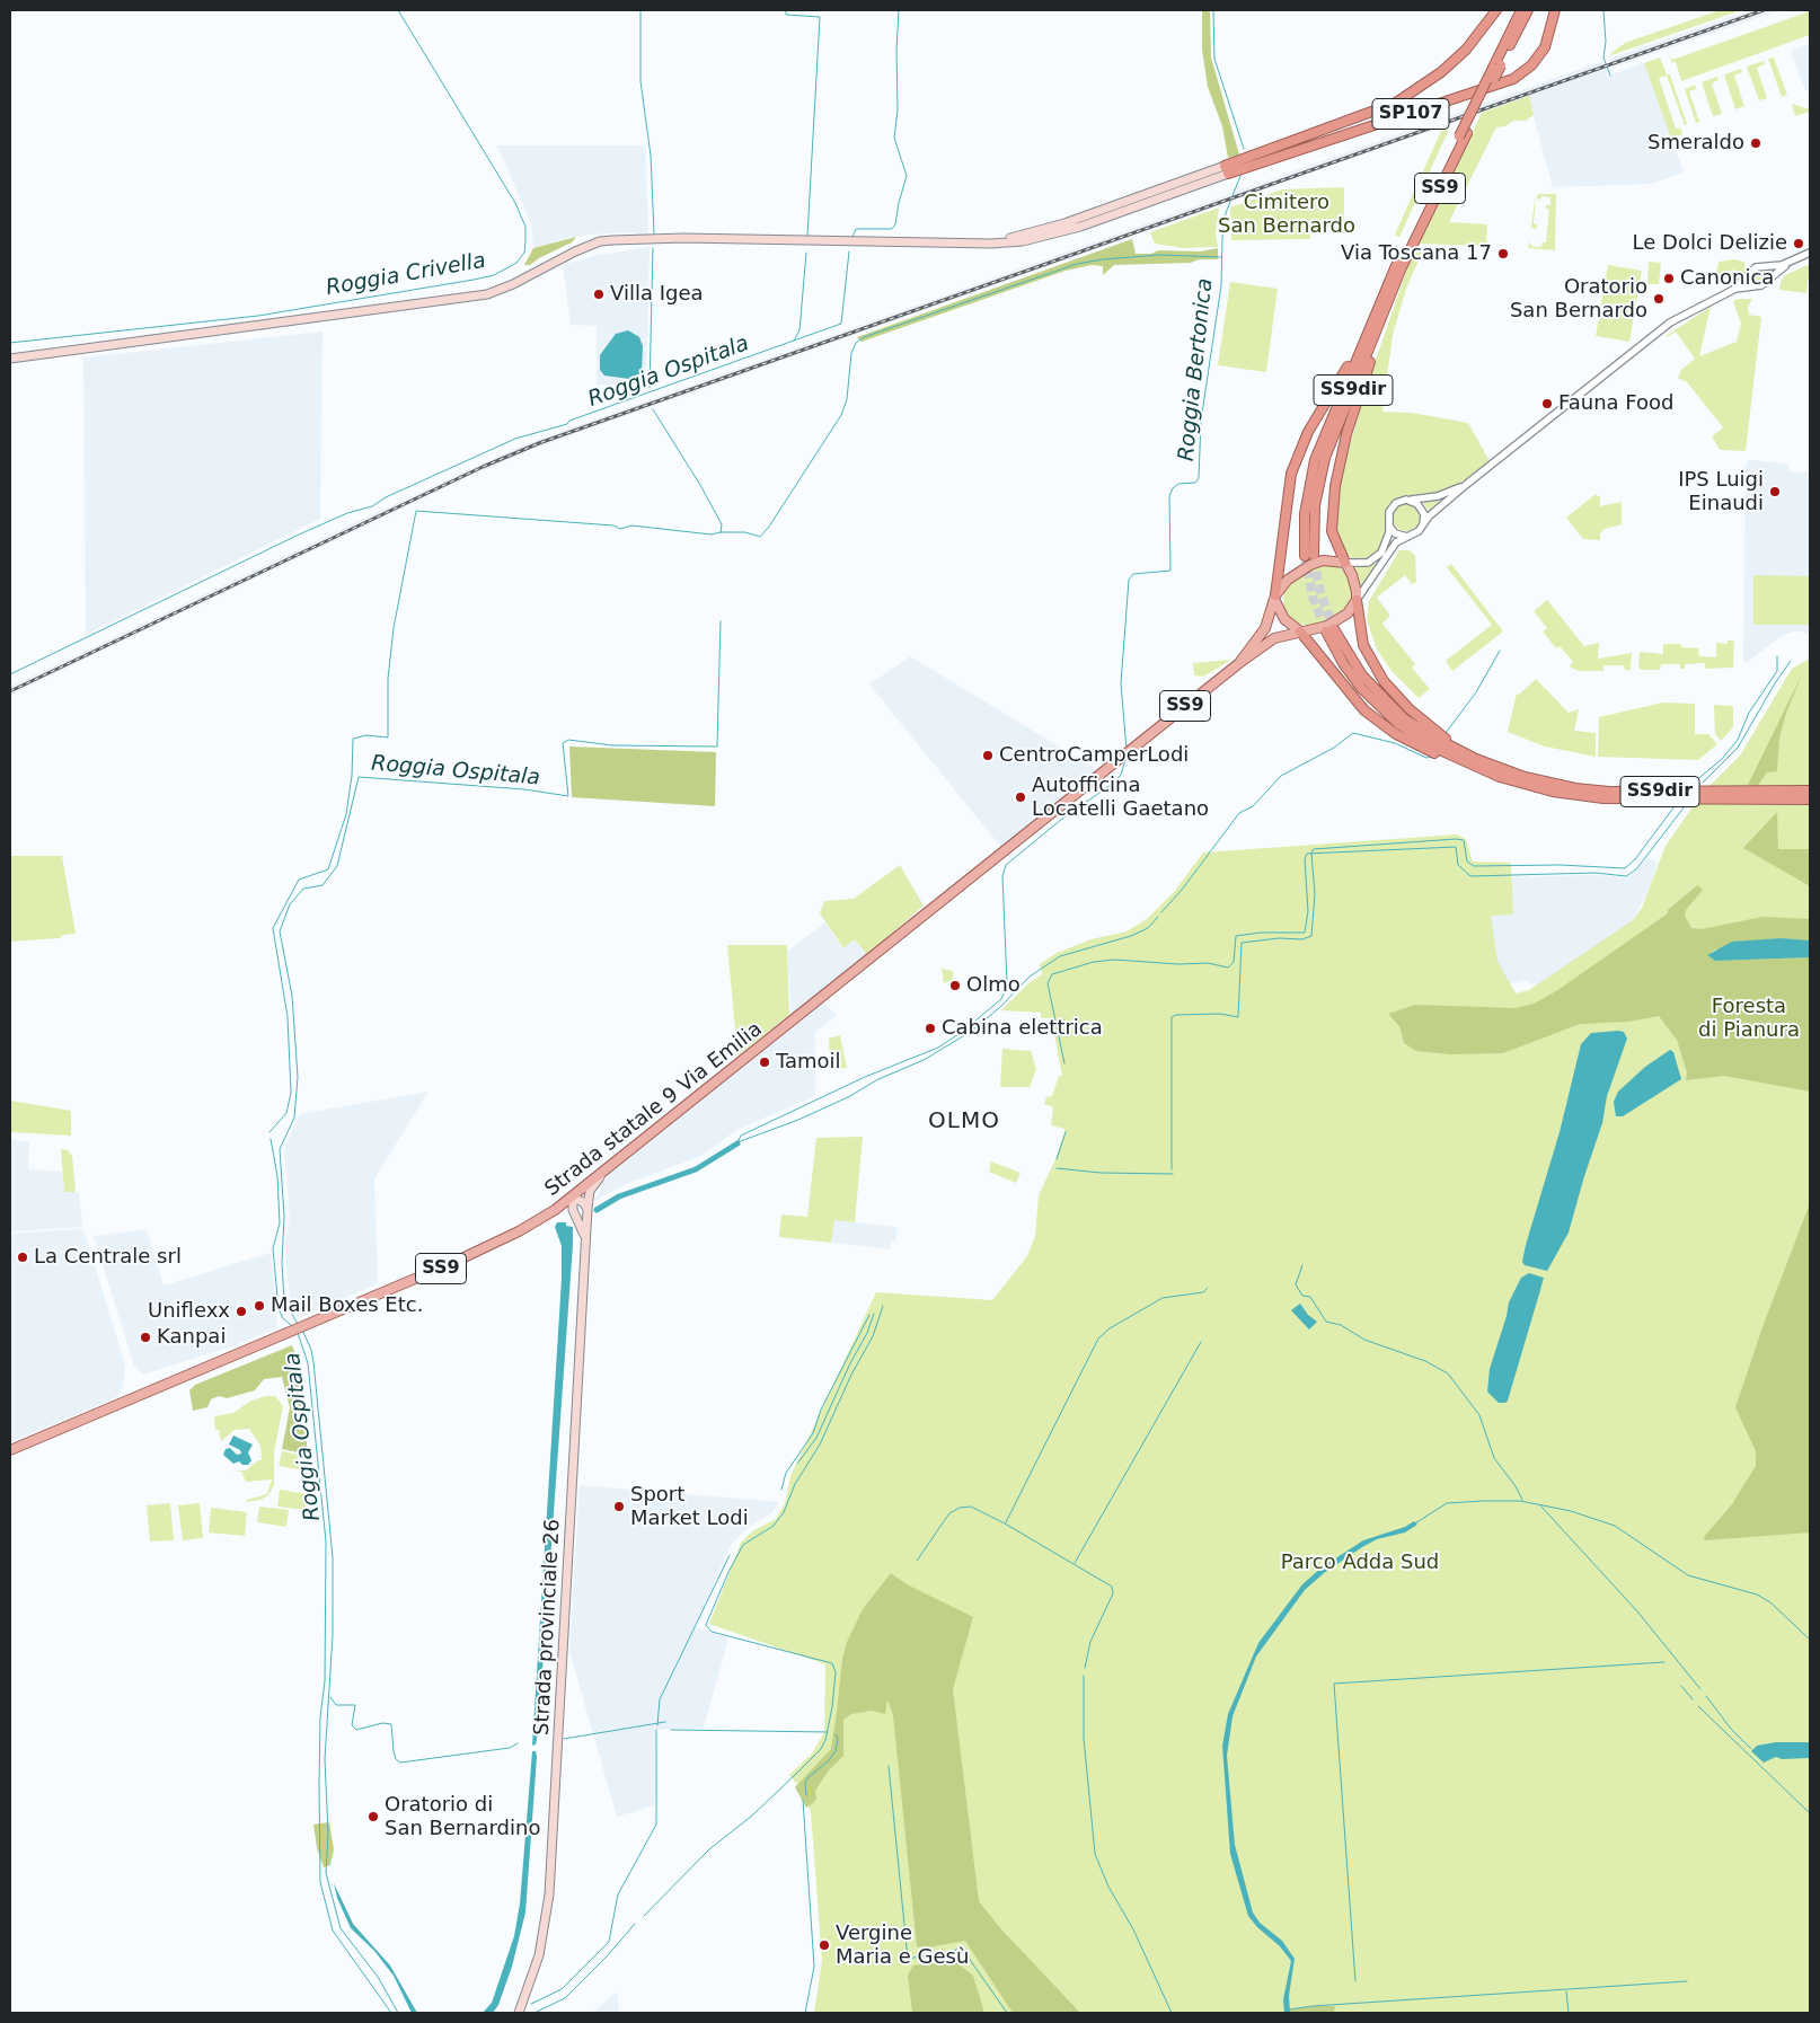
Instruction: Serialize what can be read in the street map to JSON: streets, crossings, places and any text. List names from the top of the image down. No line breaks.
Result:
{"streets":{"highway":["SP107","SS9dir"],"main road":["SS9","Strada statale 9 Via Emilia","Strada provinciale 26"]},"crossings":[["Strada statale 9 Via Emilia","Strada provinciale 26"]],"districts":["OLMO"],"water":["Roggia Crivella","Roggia Bertonica","Roggia Ospitala"],"parks":["Cimitero San Bernardo","Foresta di Pianura","Parco Adda Sud"],"places":["Smeraldo","Le Dolci Delizie","Via Toscana 17","Canonica","Villa Igea","Oratorio San Bernardo","Fauna Food","IPS Luigi Einaudi","CentroCamperLodi","Autofficina Locatelli Gaetano","Olmo","Cabina elettrica","Tamoil","La Centrale srl","Mail Boxes Etc.","Uniflexx","Kanpai","Sport Market Lodi","Oratorio di San Bernardino","Vergine Maria e Gesù"]}
